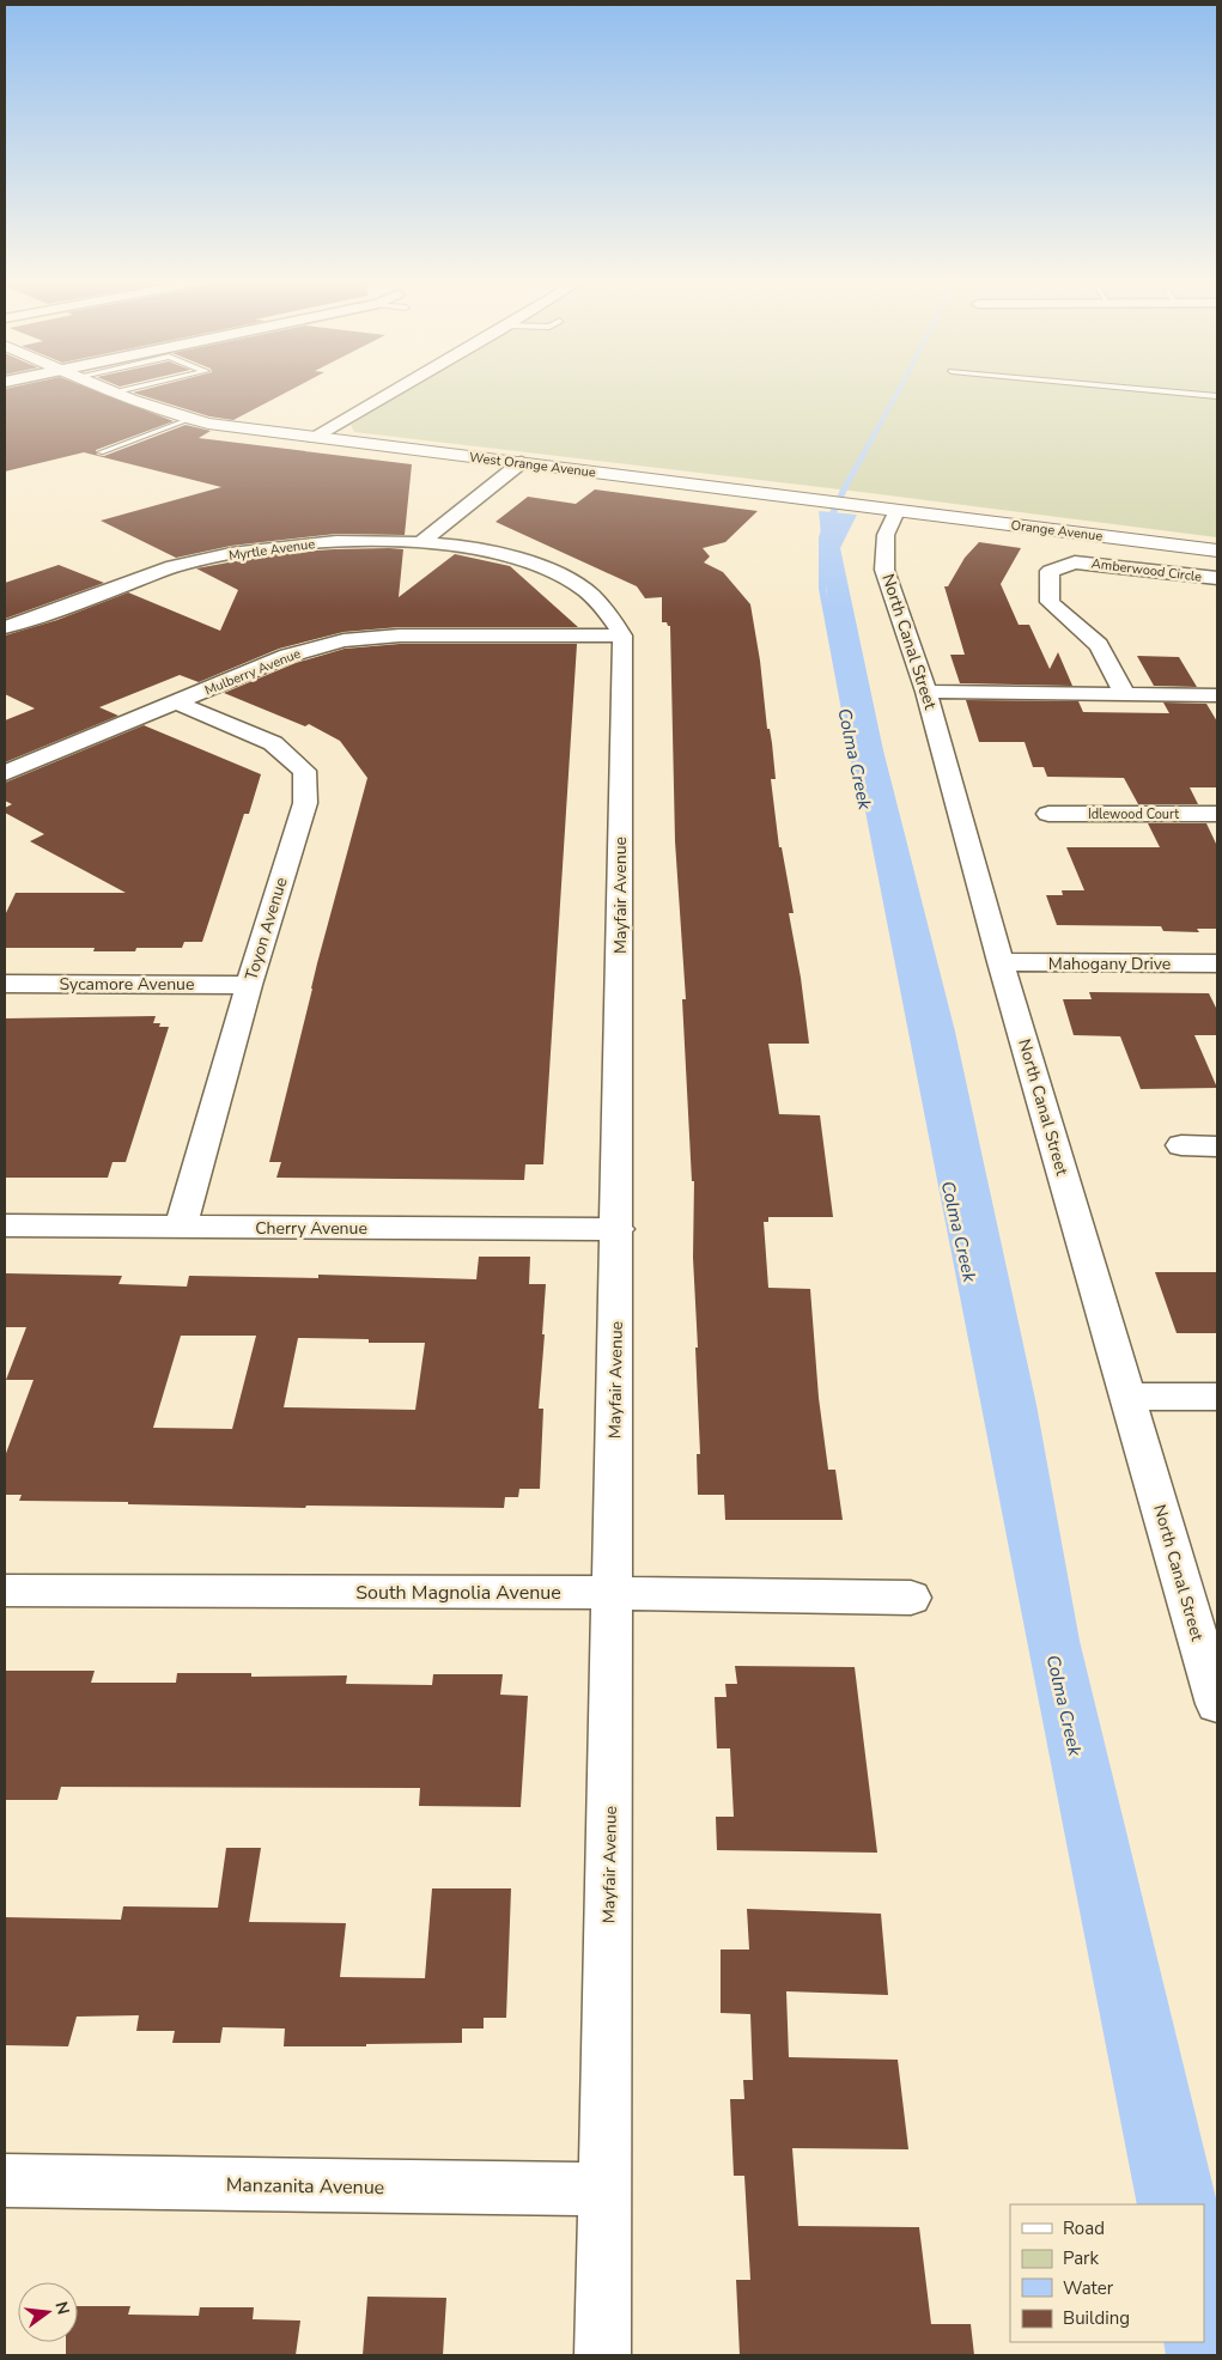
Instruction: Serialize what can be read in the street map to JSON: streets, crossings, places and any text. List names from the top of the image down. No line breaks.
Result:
{"streets":{"street":["West Orange Avenue","Orange Avenue","Myrtle Avenue","Amberwood Circle","North Canal Street","Mulberry Avenue","Idlewood Court","Mayfair Avenue","Toyon Avenue","Mahogany Drive","Sycamore Avenue","Cherry Avenue","South Magnolia Avenue","Manzanita Avenue"]},"crossings":[["West Orange Avenue","Orange Avenue"],["West Orange Avenue","North Canal Street"],["Orange Avenue","North Canal Street"],["North Canal Street","Mahogany Drive"],["Mulberry Avenue","Mayfair Avenue"],["Mulberry Avenue","Toyon Avenue"],["Mayfair Avenue","Cherry Avenue"],["Mayfair Avenue","South Magnolia Avenue"],["Mayfair Avenue","Manzanita Avenue"],["Toyon Avenue","Sycamore Avenue"],["Toyon Avenue","Cherry Avenue"]],"water":["Colma Creek"],"legend":["Road","Park","Water","Building"],"north":"right"}
